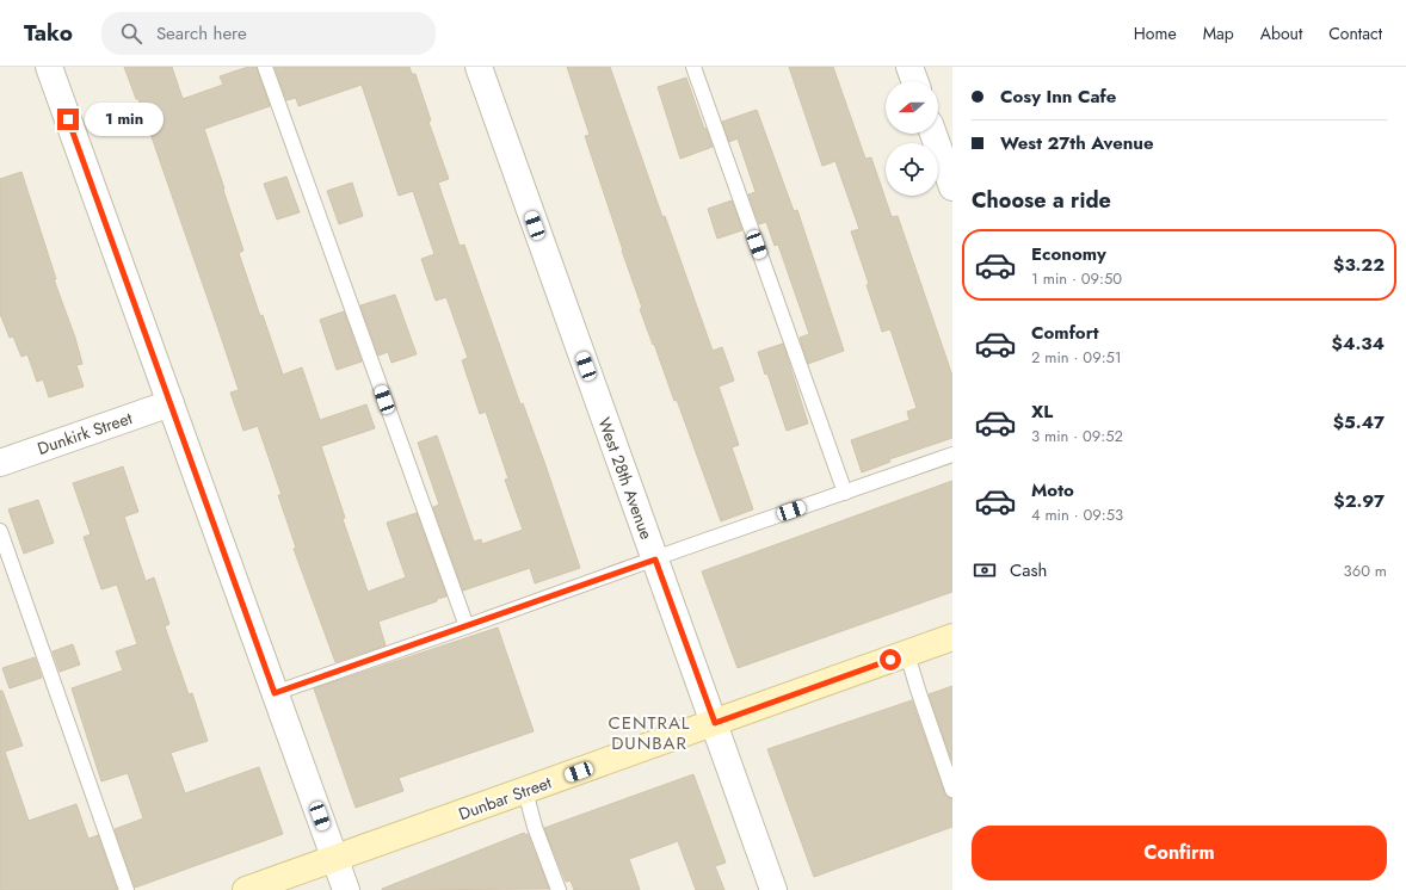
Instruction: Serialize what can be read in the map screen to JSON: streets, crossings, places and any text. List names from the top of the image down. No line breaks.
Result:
{"streets":{"main road":["Dunbar Street"],"street":["Dunkirk Street","West 28th Avenue"]},"crossings":[["West 28th Avenue","Dunbar Street"]],"districts":["CENTRAL DUNBAR"],"north":"left","page":{"header":"Tako","search":"Search here","nav":["Home","Map","About","Contact"],"banner":["Cosy Inn Cafe","West 27th Avenue"],"bubble":"1 min","heading":"Choose a ride","list":[{"name":"Economy","note":"1 min · 09:50","value":"$3.22"},{"name":"Comfort","note":"2 min · 09:51","value":"$4.34"},{"name":"XL","note":"3 min · 09:52","value":"$5.47"},{"name":"Moto","note":"4 min · 09:53","value":"$2.97"}],"pay":["Cash","360 m"],"buttons":"Confirm"}}
